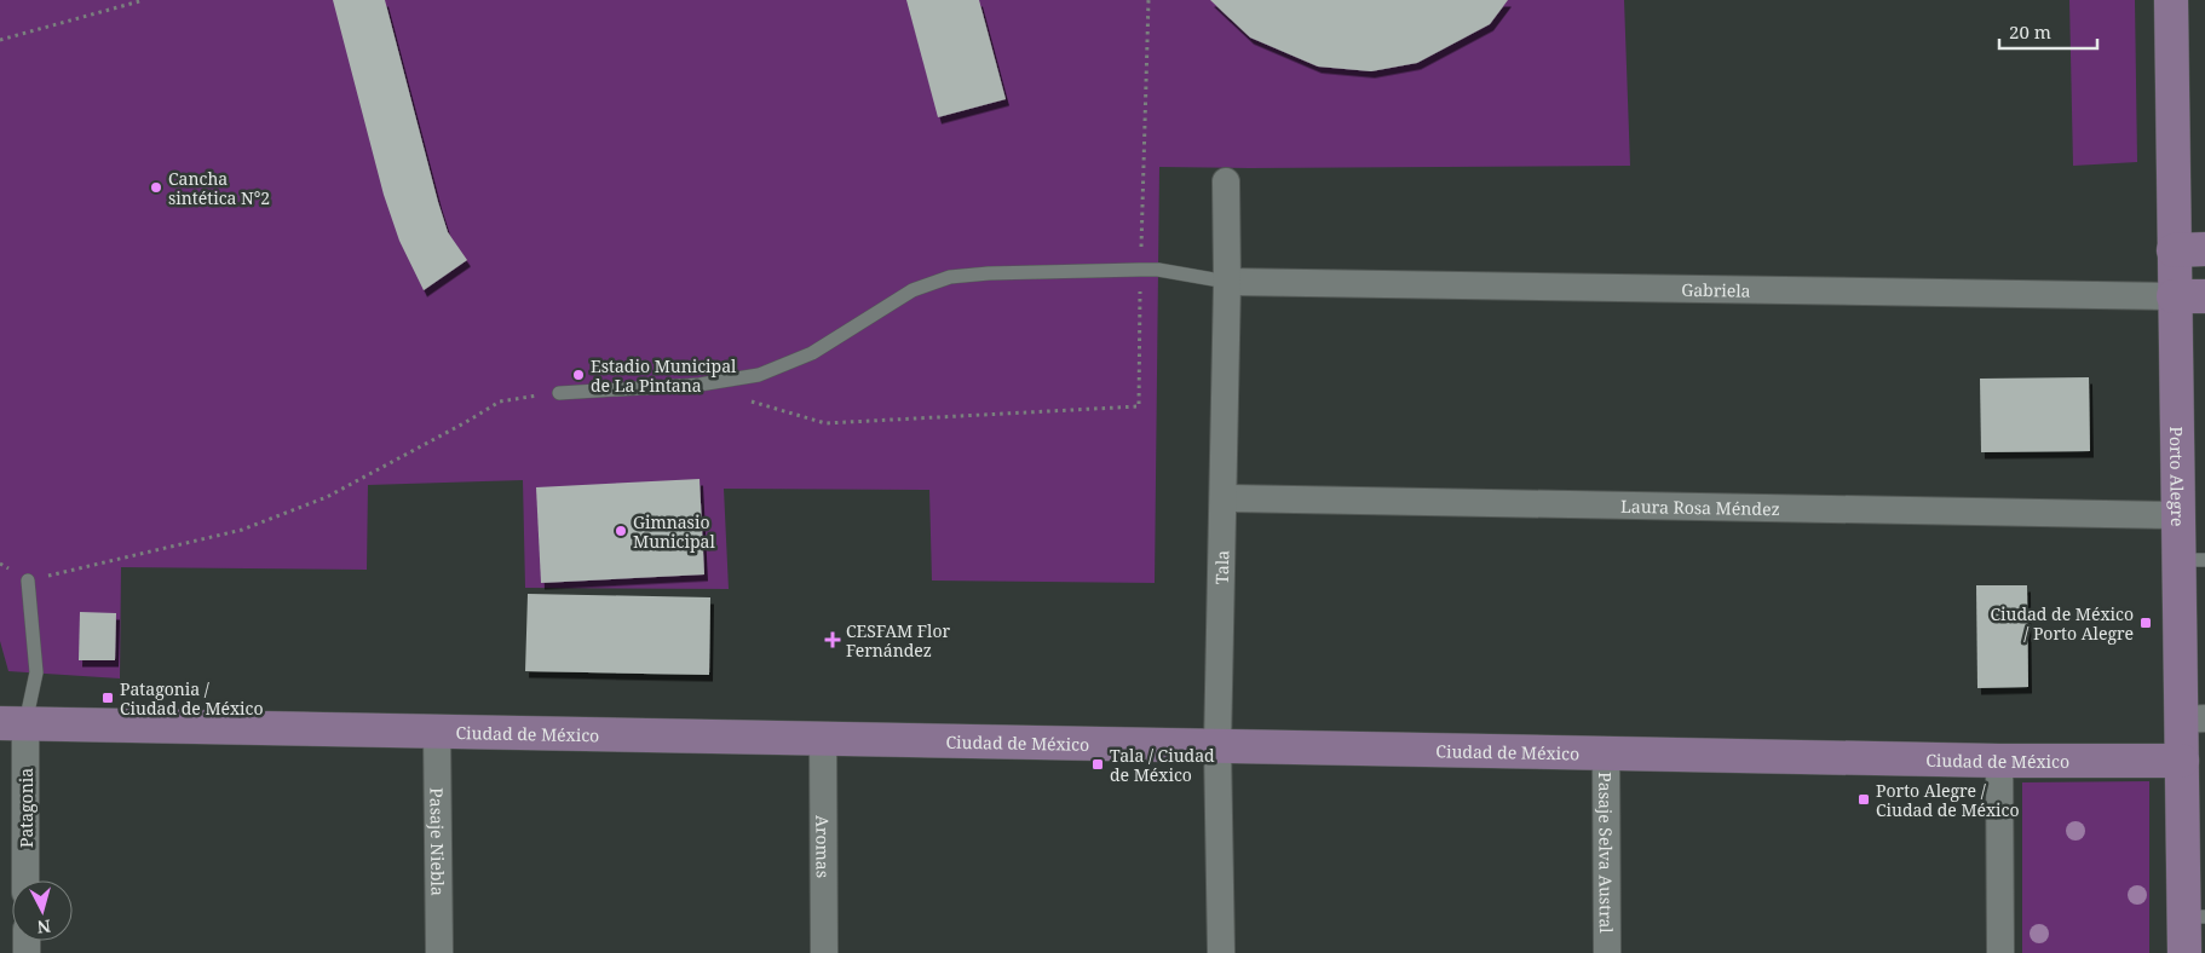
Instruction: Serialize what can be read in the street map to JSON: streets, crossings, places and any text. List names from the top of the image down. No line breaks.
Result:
{"streets":{"street":["Gabriela","Porto Alegre","Laura Rosa Méndez","Tala","Ciudad de México","Patagonia","Pasaje Niebla","Aromas","Pasaje Selva Austral"]},"crossings":[["Gabriela","Porto Alegre"],["Gabriela","Tala"],["Porto Alegre","Laura Rosa Méndez"],["Porto Alegre","Ciudad de México"],["Laura Rosa Méndez","Tala"],["Tala","Ciudad de México"],["Ciudad de México","Patagonia"],["Ciudad de México","Pasaje Niebla"],["Ciudad de México","Aromas"],["Ciudad de México","Pasaje Selva Austral"]],"places":{"other":["Cancha sintética N°2","Estadio Municipal de La Pintana","Gimnasio Municipal"],"transit":["Ciudad de México / Porto Alegre","Patagonia / Ciudad de México","Tala / Ciudad de México","Porto Alegre / Ciudad de México"],"health":["CESFAM Flor Fernández"]},"scale_bar":"20 m","north":"bottom"}
